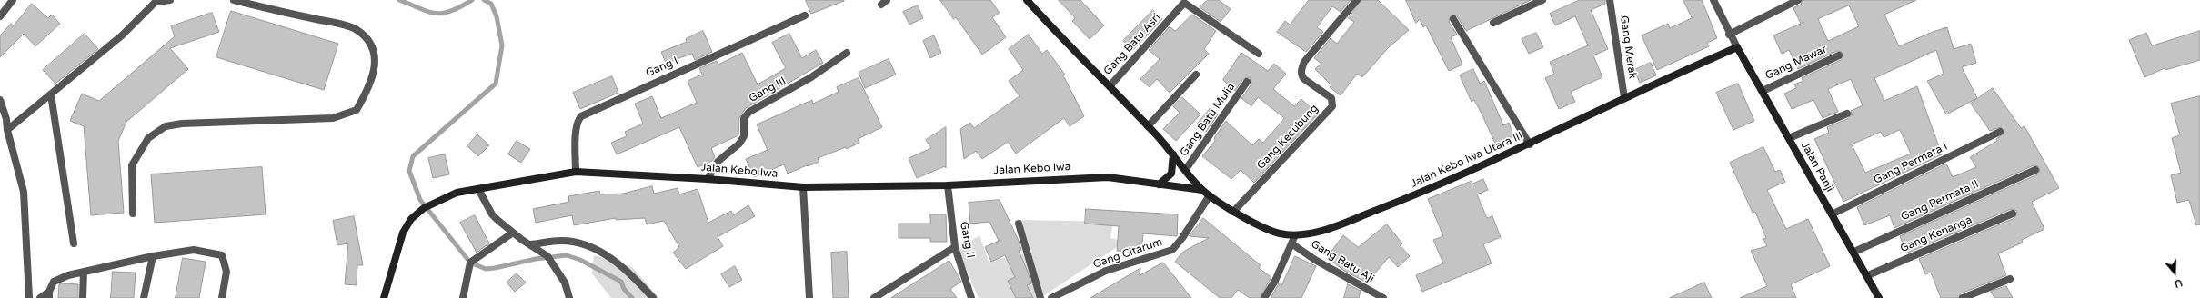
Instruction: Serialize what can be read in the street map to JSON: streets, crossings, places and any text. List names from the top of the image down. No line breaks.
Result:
{"streets":{"street":["Gang Batu Asri","Gang Merak","Gang Mawar","Gang I","Gang III","Gang Batu Mulia","Gang Kecubung","Jalan Kebo Iwa Utara III","Gang Permata I","Jalan Panji","Jalan Kebo Iwa","Gang Permata II","Gang Kenanga","Gang II","Gang Citarum","Gang Batu Aji"]},"crossings":[["Gang Merak","Jalan Kebo Iwa Utara III"],["Gang Mawar","Jalan Panji"],["Gang I","Jalan Kebo Iwa"],["Gang III","Jalan Kebo Iwa"],["Gang Batu Mulia","Jalan Kebo Iwa Utara III"],["Gang Kecubung","Jalan Kebo Iwa Utara III"],["Jalan Kebo Iwa Utara III","Jalan Panji"],["Jalan Kebo Iwa Utara III","Jalan Kebo Iwa"],["Jalan Kebo Iwa Utara III","Gang Citarum"],["Gang Permata I","Jalan Panji"],["Jalan Panji","Gang Permata II"],["Jalan Panji","Gang Kenanga"],["Jalan Kebo Iwa","Gang II"]],"north":"bottom"}
